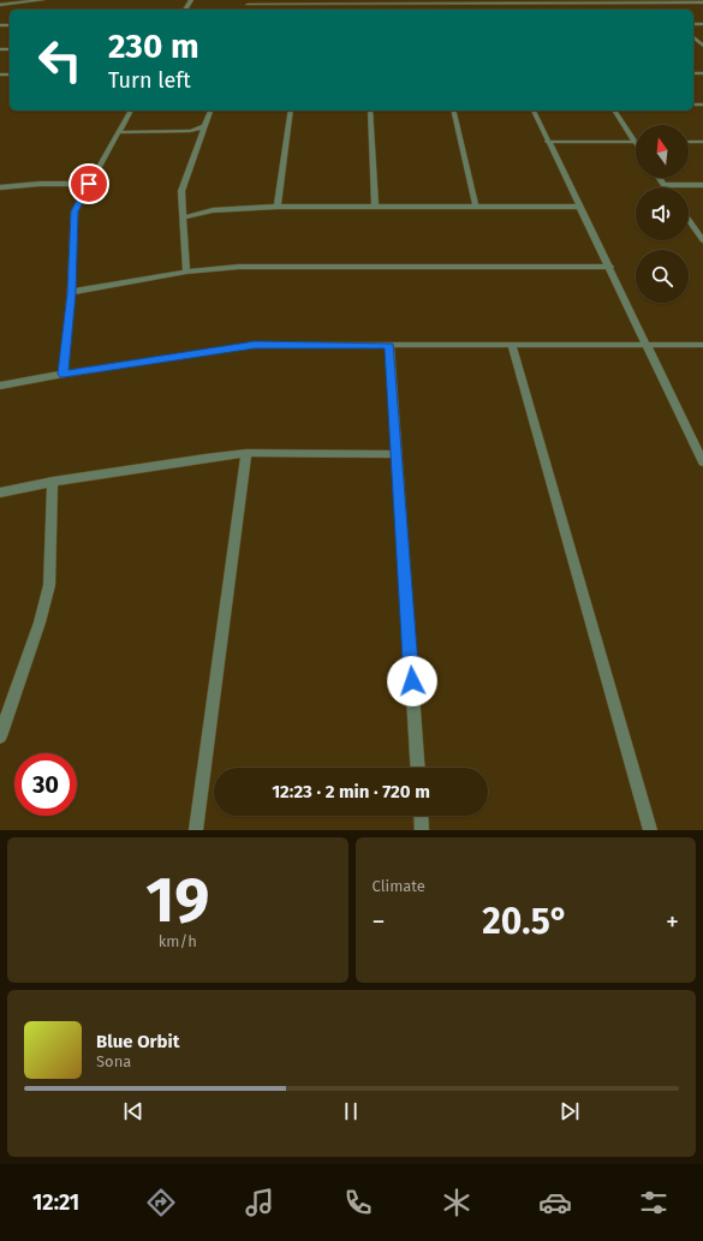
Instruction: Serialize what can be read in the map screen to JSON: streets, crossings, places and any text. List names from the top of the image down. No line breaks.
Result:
{"north":"top","page":{"turn":["230 m","Turn left"],"limit":"30","trip":"12:23 · 2 min · 720 m","tile":[["19","km/h"],"Climate"],"heat":["−","20.5°","+"],"song":["Blue Orbit","Sona"],"tabs":"12:21"}}
